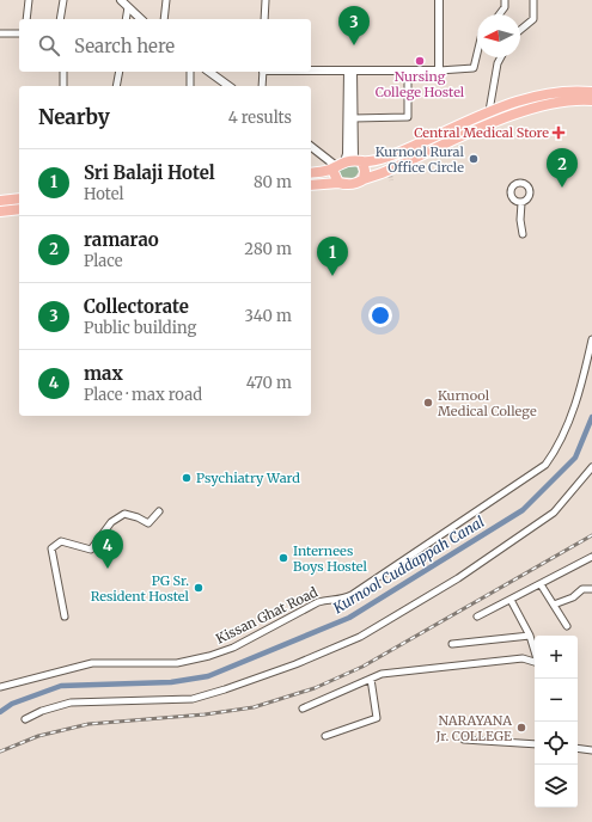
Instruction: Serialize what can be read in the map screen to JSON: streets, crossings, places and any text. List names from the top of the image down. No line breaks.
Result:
{"streets":{"street":["Kissan Ghat Road"]},"water":["Kurnool Cuddappah Canal"],"places":{"other":["Nursing College Hostel","Kurnool Rural Office Circle","Kurnool Medical College","Psychiatry Ward","Internees Boys Hostel","PG Sr. Resident Hostel","NARAYANA Jr. COLLEGE"],"health":["Central Medical Store"]},"north":"left","page":{"pins":["3","2","1","4"],"search":"Search here","heading":["Nearby","4 results"],"list":[{"mark":"1","name":"Sri Balaji Hotel","note":"Hotel","value":"80 m"},{"mark":"2","name":"ramarao","note":"Place","value":"280 m"},{"mark":"3","name":"Collectorate","note":"Public building","value":"340 m"},{"mark":"4","name":"max","note":"Place · max road","value":"470 m"}],"map_buttons":["+","−"]}}
